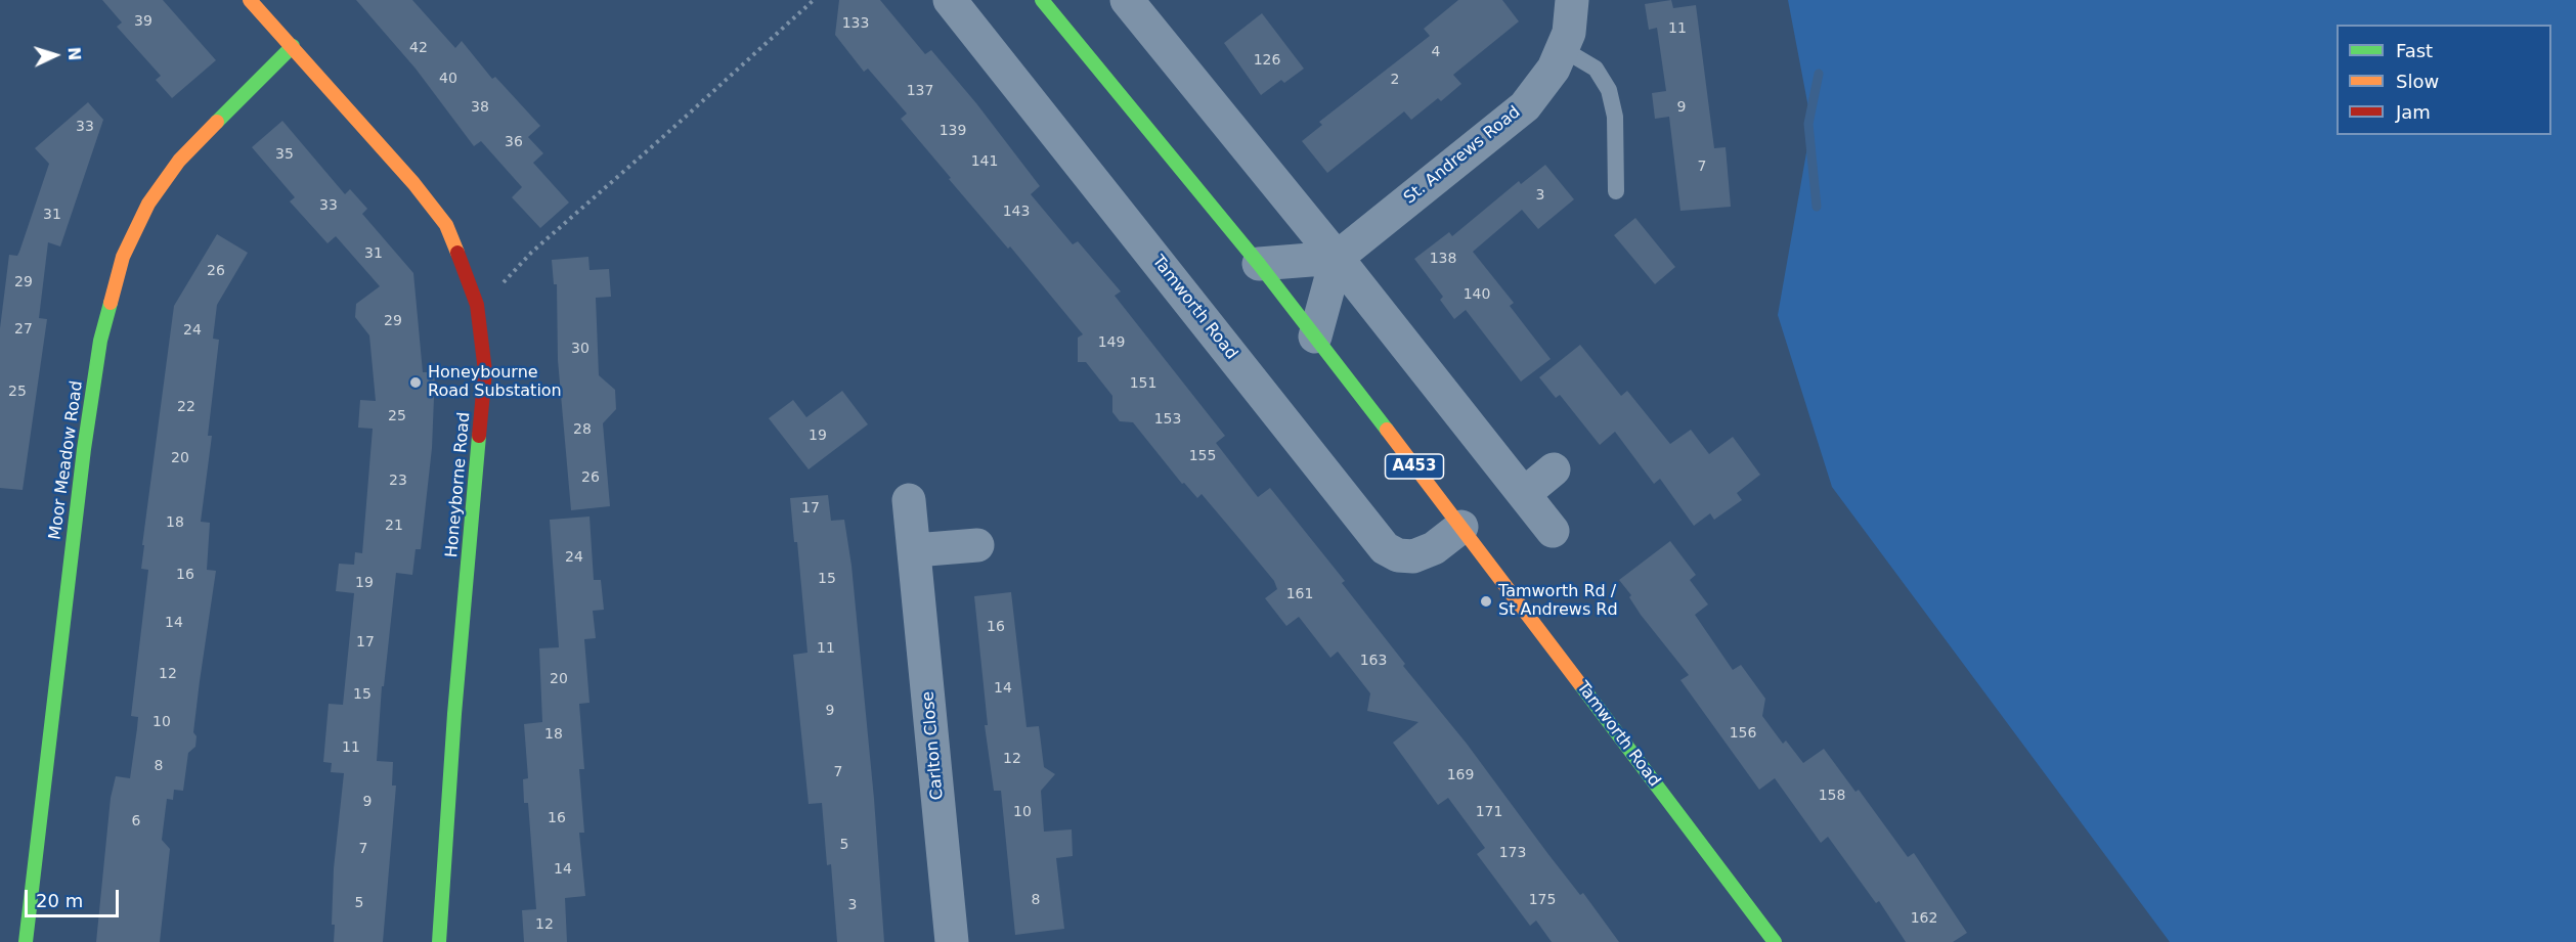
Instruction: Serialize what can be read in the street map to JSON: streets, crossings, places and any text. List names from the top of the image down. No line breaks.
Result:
{"streets":{"street":["St. Andrews Road","Tamworth Road","Moor Meadow Road","A453","Honeyborne Road","Carlton Close"]},"crossings":[["Moor Meadow Road","Honeyborne Road"]],"places":["Honeybourne Road Substation","Tamworth Rd / St Andrews Rd"],"house_numbers":["39","133","11","42","4","126","40","2","137","38","9","33","139","36","35","141","7","3","33","143","31","31","138","26","29","140","29","27","24","149","30","151","25","22","25","153","28","19","155","20","26","23","17","18","21","24","16","15","19","161","14","16","17","11","163","12","20","14","15","9","10","156","18","11","12","8","7","169","158","9","10","171","16","6","5","7","173","14","8","175","5","3","162","12"],"legend":["Fast","Slow","Jam"],"scale_bar":"20 m","north":"right"}
